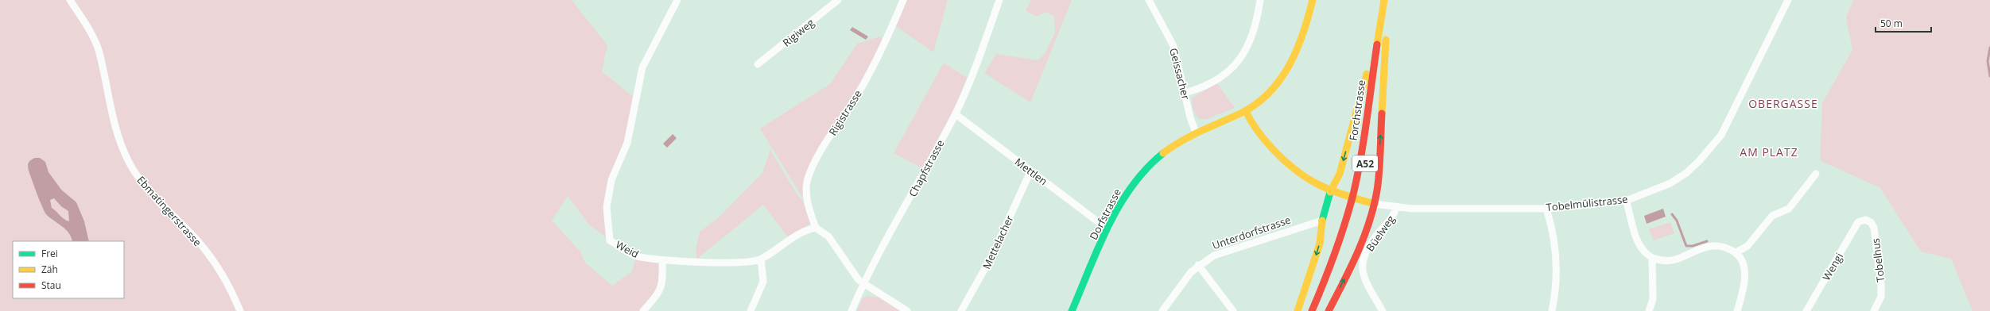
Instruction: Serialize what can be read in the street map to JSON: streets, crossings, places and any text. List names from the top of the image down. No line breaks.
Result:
{"streets":{"main road":["Forchstrasse","A52","Dorfstrasse"],"street":["Rigiweg","Geissacher","Rigistrasse","Chapfstrasse","Mettlen","Tobelmülistrasse","Ebmatingerstrasse","Unterdorfstrasse","Büelweg","Mettelacher","Weid","Tobelhus","Wengi"]},"crossings":[["Geissacher","Dorfstrasse"],["Rigistrasse","Weid"],["Chapfstrasse","Mettlen"],["Mettlen","Dorfstrasse"],["Mettlen","Mettelacher"],["Tobelmülistrasse","Büelweg"],["Tobelhus","Wengi"]],"districts":["OBERGASSE","AM PLATZ"],"legend":["Frei","Zäh","Stau"],"scale_bar":"50 m"}
